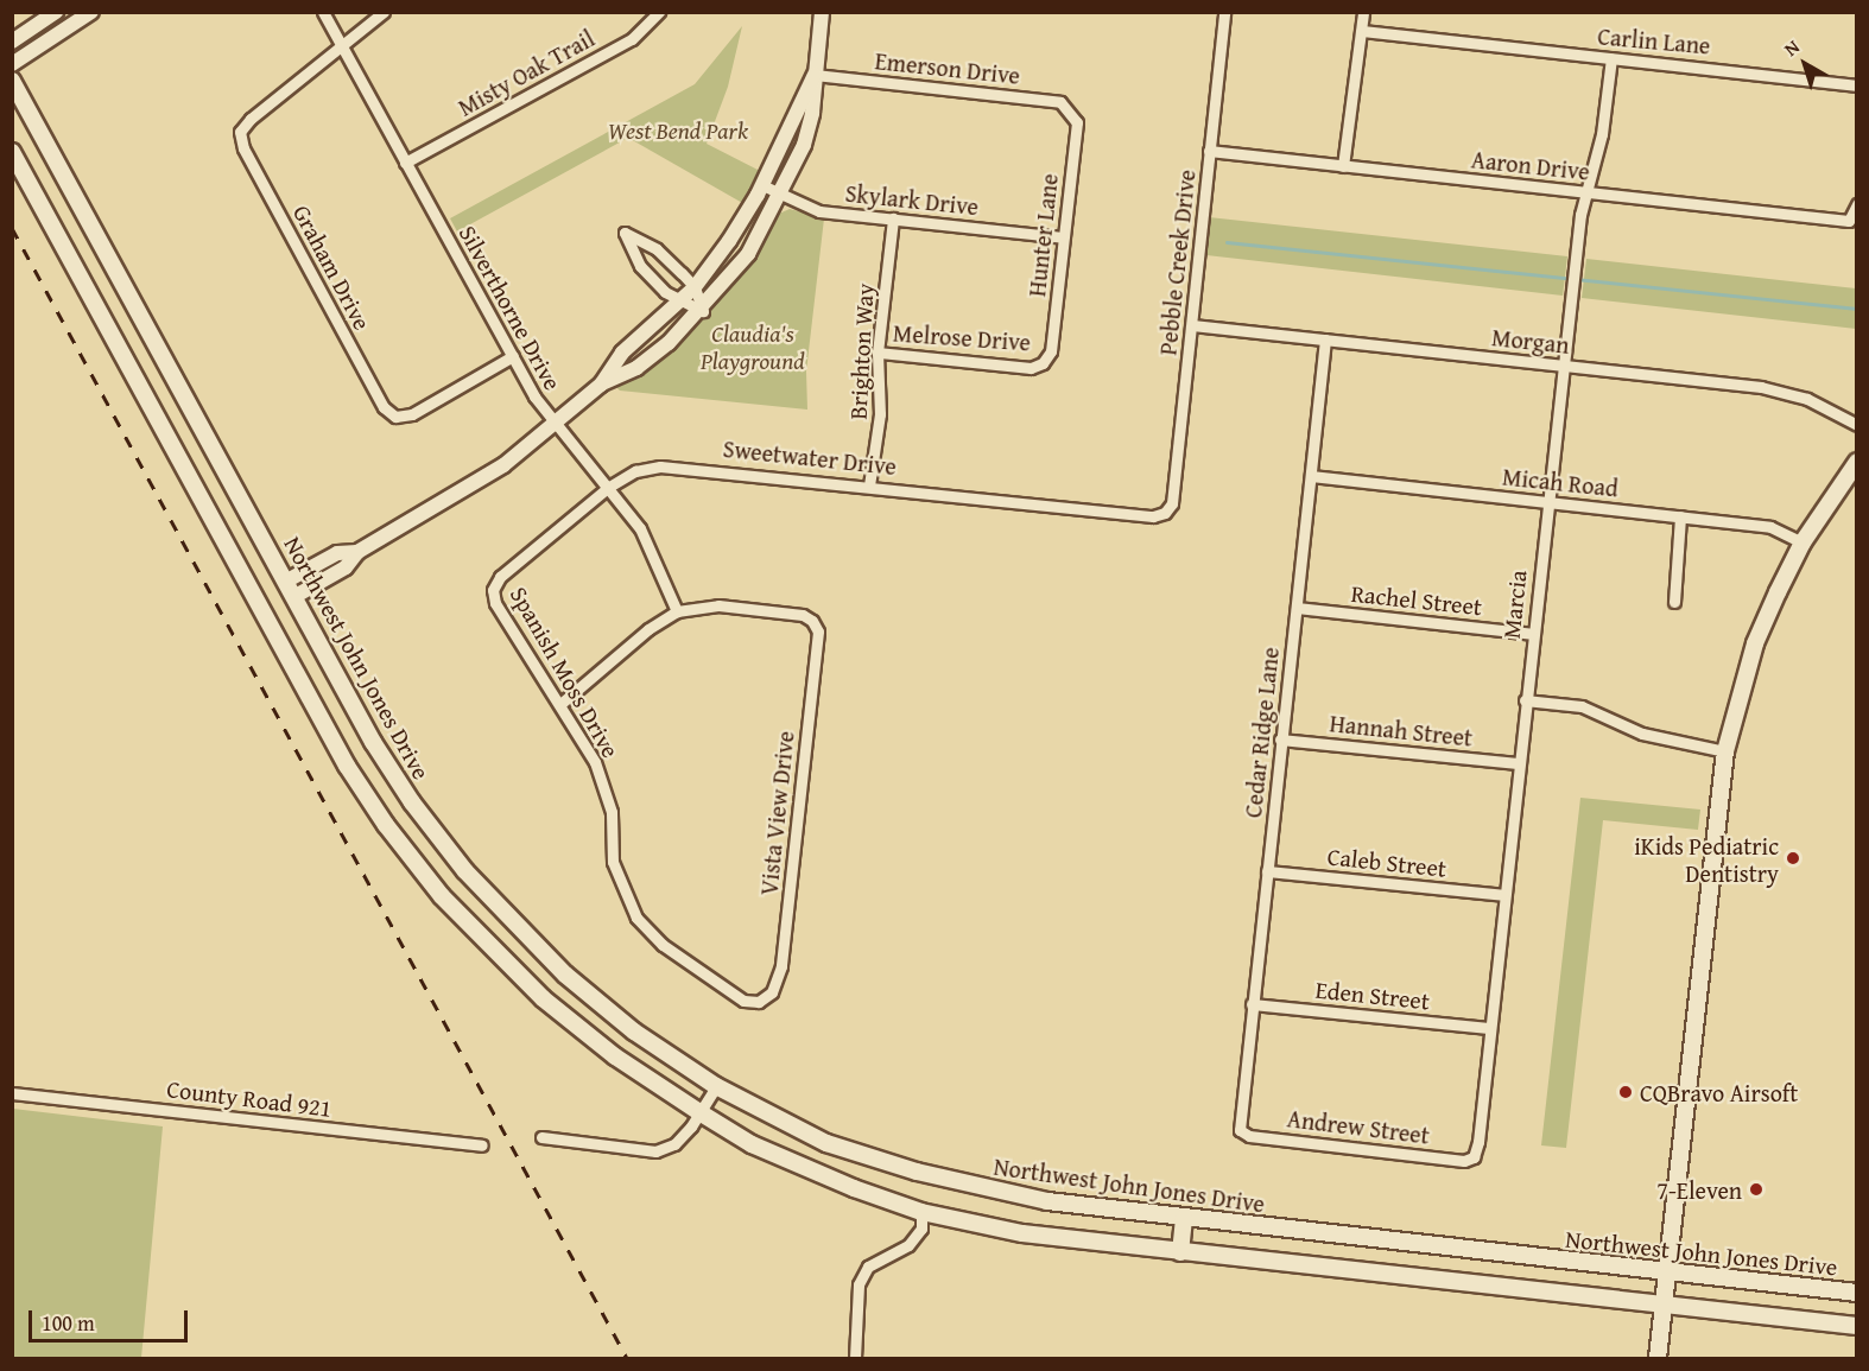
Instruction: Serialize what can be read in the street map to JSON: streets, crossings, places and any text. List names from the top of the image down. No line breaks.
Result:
{"streets":{"main road":["Northwest John Jones Drive"],"street":["Carlin Lane","Emerson Drive","Misty Oak Trail","Aaron Drive","Skylark Drive","Hunter Lane","Pebble Creek Drive","Graham Drive","Silverthorne Drive","Melrose Drive","Morgan","Brighton Way","Sweetwater Drive","Micah Road","Rachel Street","Marcia","Spanish Moss Drive","Hannah Street","Cedar Ridge Lane","Vista View Drive","Caleb Street","Eden Street","County Road 921","Andrew Street"]},"crossings":[["Carlin Lane","Marcia"],["Emerson Drive","Hunter Lane"],["Misty Oak Trail","Silverthorne Drive"],["Aaron Drive","Pebble Creek Drive"],["Aaron Drive","Marcia"],["Skylark Drive","Hunter Lane"],["Skylark Drive","Brighton Way"],["Hunter Lane","Melrose Drive"],["Pebble Creek Drive","Morgan"],["Pebble Creek Drive","Sweetwater Drive"],["Graham Drive","Silverthorne Drive"],["Silverthorne Drive","Sweetwater Drive"],["Silverthorne Drive","Vista View Drive"],["Melrose Drive","Brighton Way"],["Morgan","Marcia"],["Morgan","Cedar Ridge Lane"],["Brighton Way","Sweetwater Drive"],["Sweetwater Drive","Spanish Moss Drive"],["Micah Road","Marcia"],["Micah Road","Cedar Ridge Lane"],["Rachel Street","Marcia"],["Rachel Street","Cedar Ridge Lane"],["Marcia","Hannah Street"],["Marcia","Caleb Street"],["Marcia","Eden Street"],["Marcia","Andrew Street"],["Spanish Moss Drive","Vista View Drive"],["Hannah Street","Cedar Ridge Lane"],["Cedar Ridge Lane","Caleb Street"],["Cedar Ridge Lane","Eden Street"],["Cedar Ridge Lane","Andrew Street"]],"parks":["West Bend Park","Claudia's Playground"],"places":["iKids Pediatric Dentistry","CQBravo Airsoft","7-Eleven"],"scale_bar":"100 m","north":"top left"}
